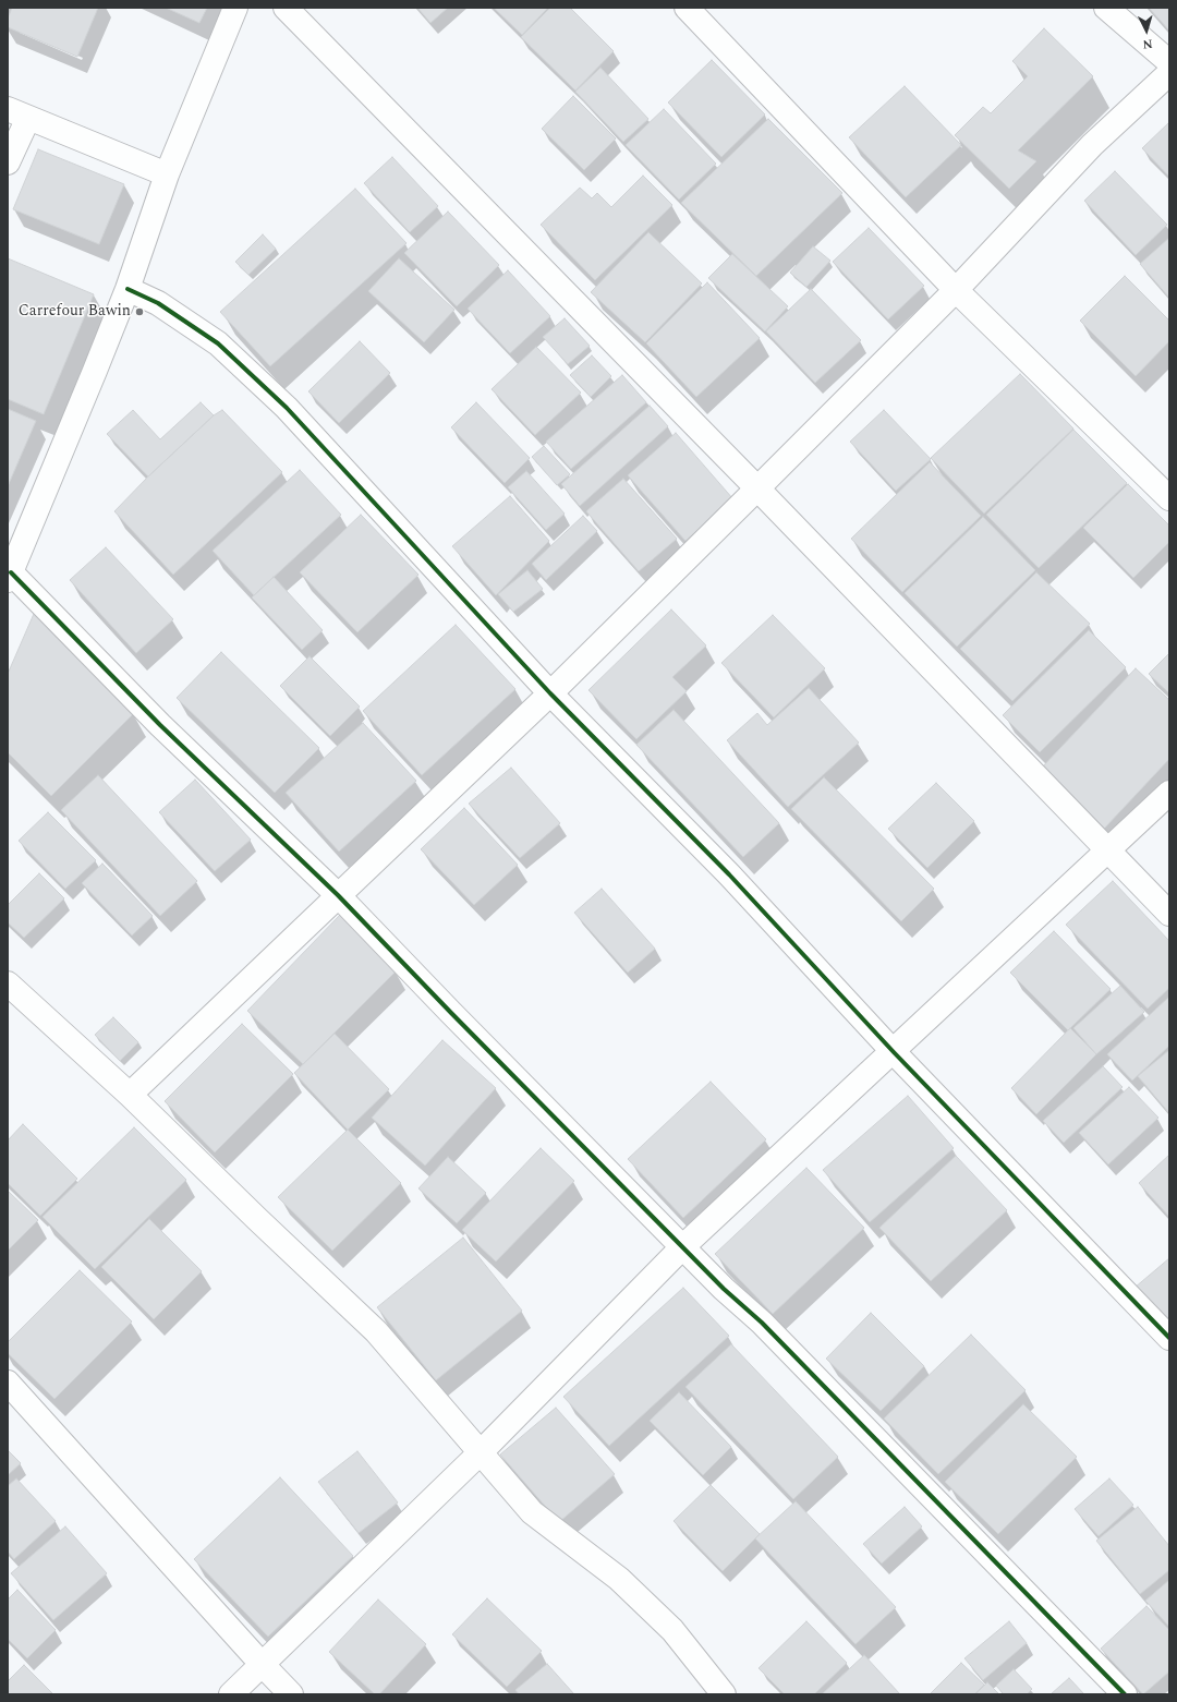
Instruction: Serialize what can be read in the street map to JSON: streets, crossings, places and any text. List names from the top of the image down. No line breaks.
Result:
{"places":["Carrefour Bawin"],"north":"bottom"}
